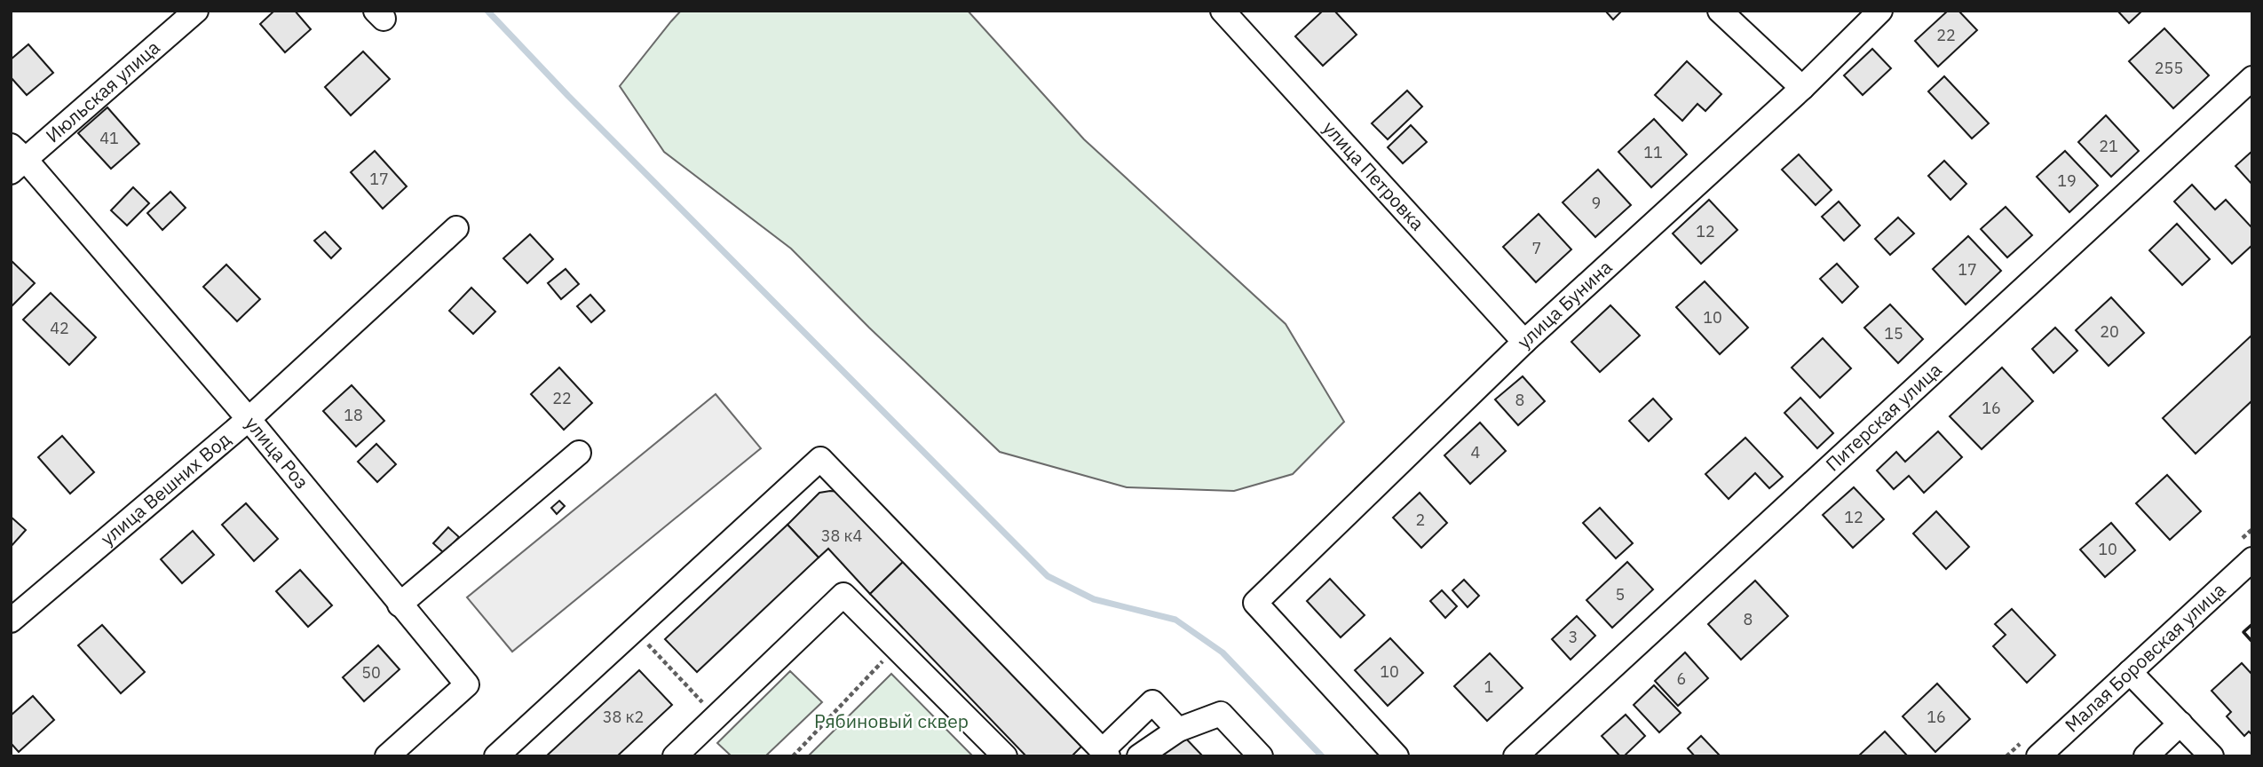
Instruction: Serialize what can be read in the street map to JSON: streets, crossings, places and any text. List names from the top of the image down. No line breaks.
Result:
{"streets":{"street":["Июльская улица","улица Петровка","улица Бунина","Питерская улица","улица Роз","улица Вешних Вод","Малая Боровская улица"]},"crossings":[["Июльская улица","улица Роз"],["улица Петровка","улица Бунина"],["улица Роз","улица Вешних Вод"]],"parks":["Рябиновый сквер"],"house_numbers":["22","255","41","21","11","17","19","9","12","7","17","10","42","20","15","22","8","16","18","4","12","2","38 к4","10","5","8","3","10","50","6","1","38 к2","16"]}
